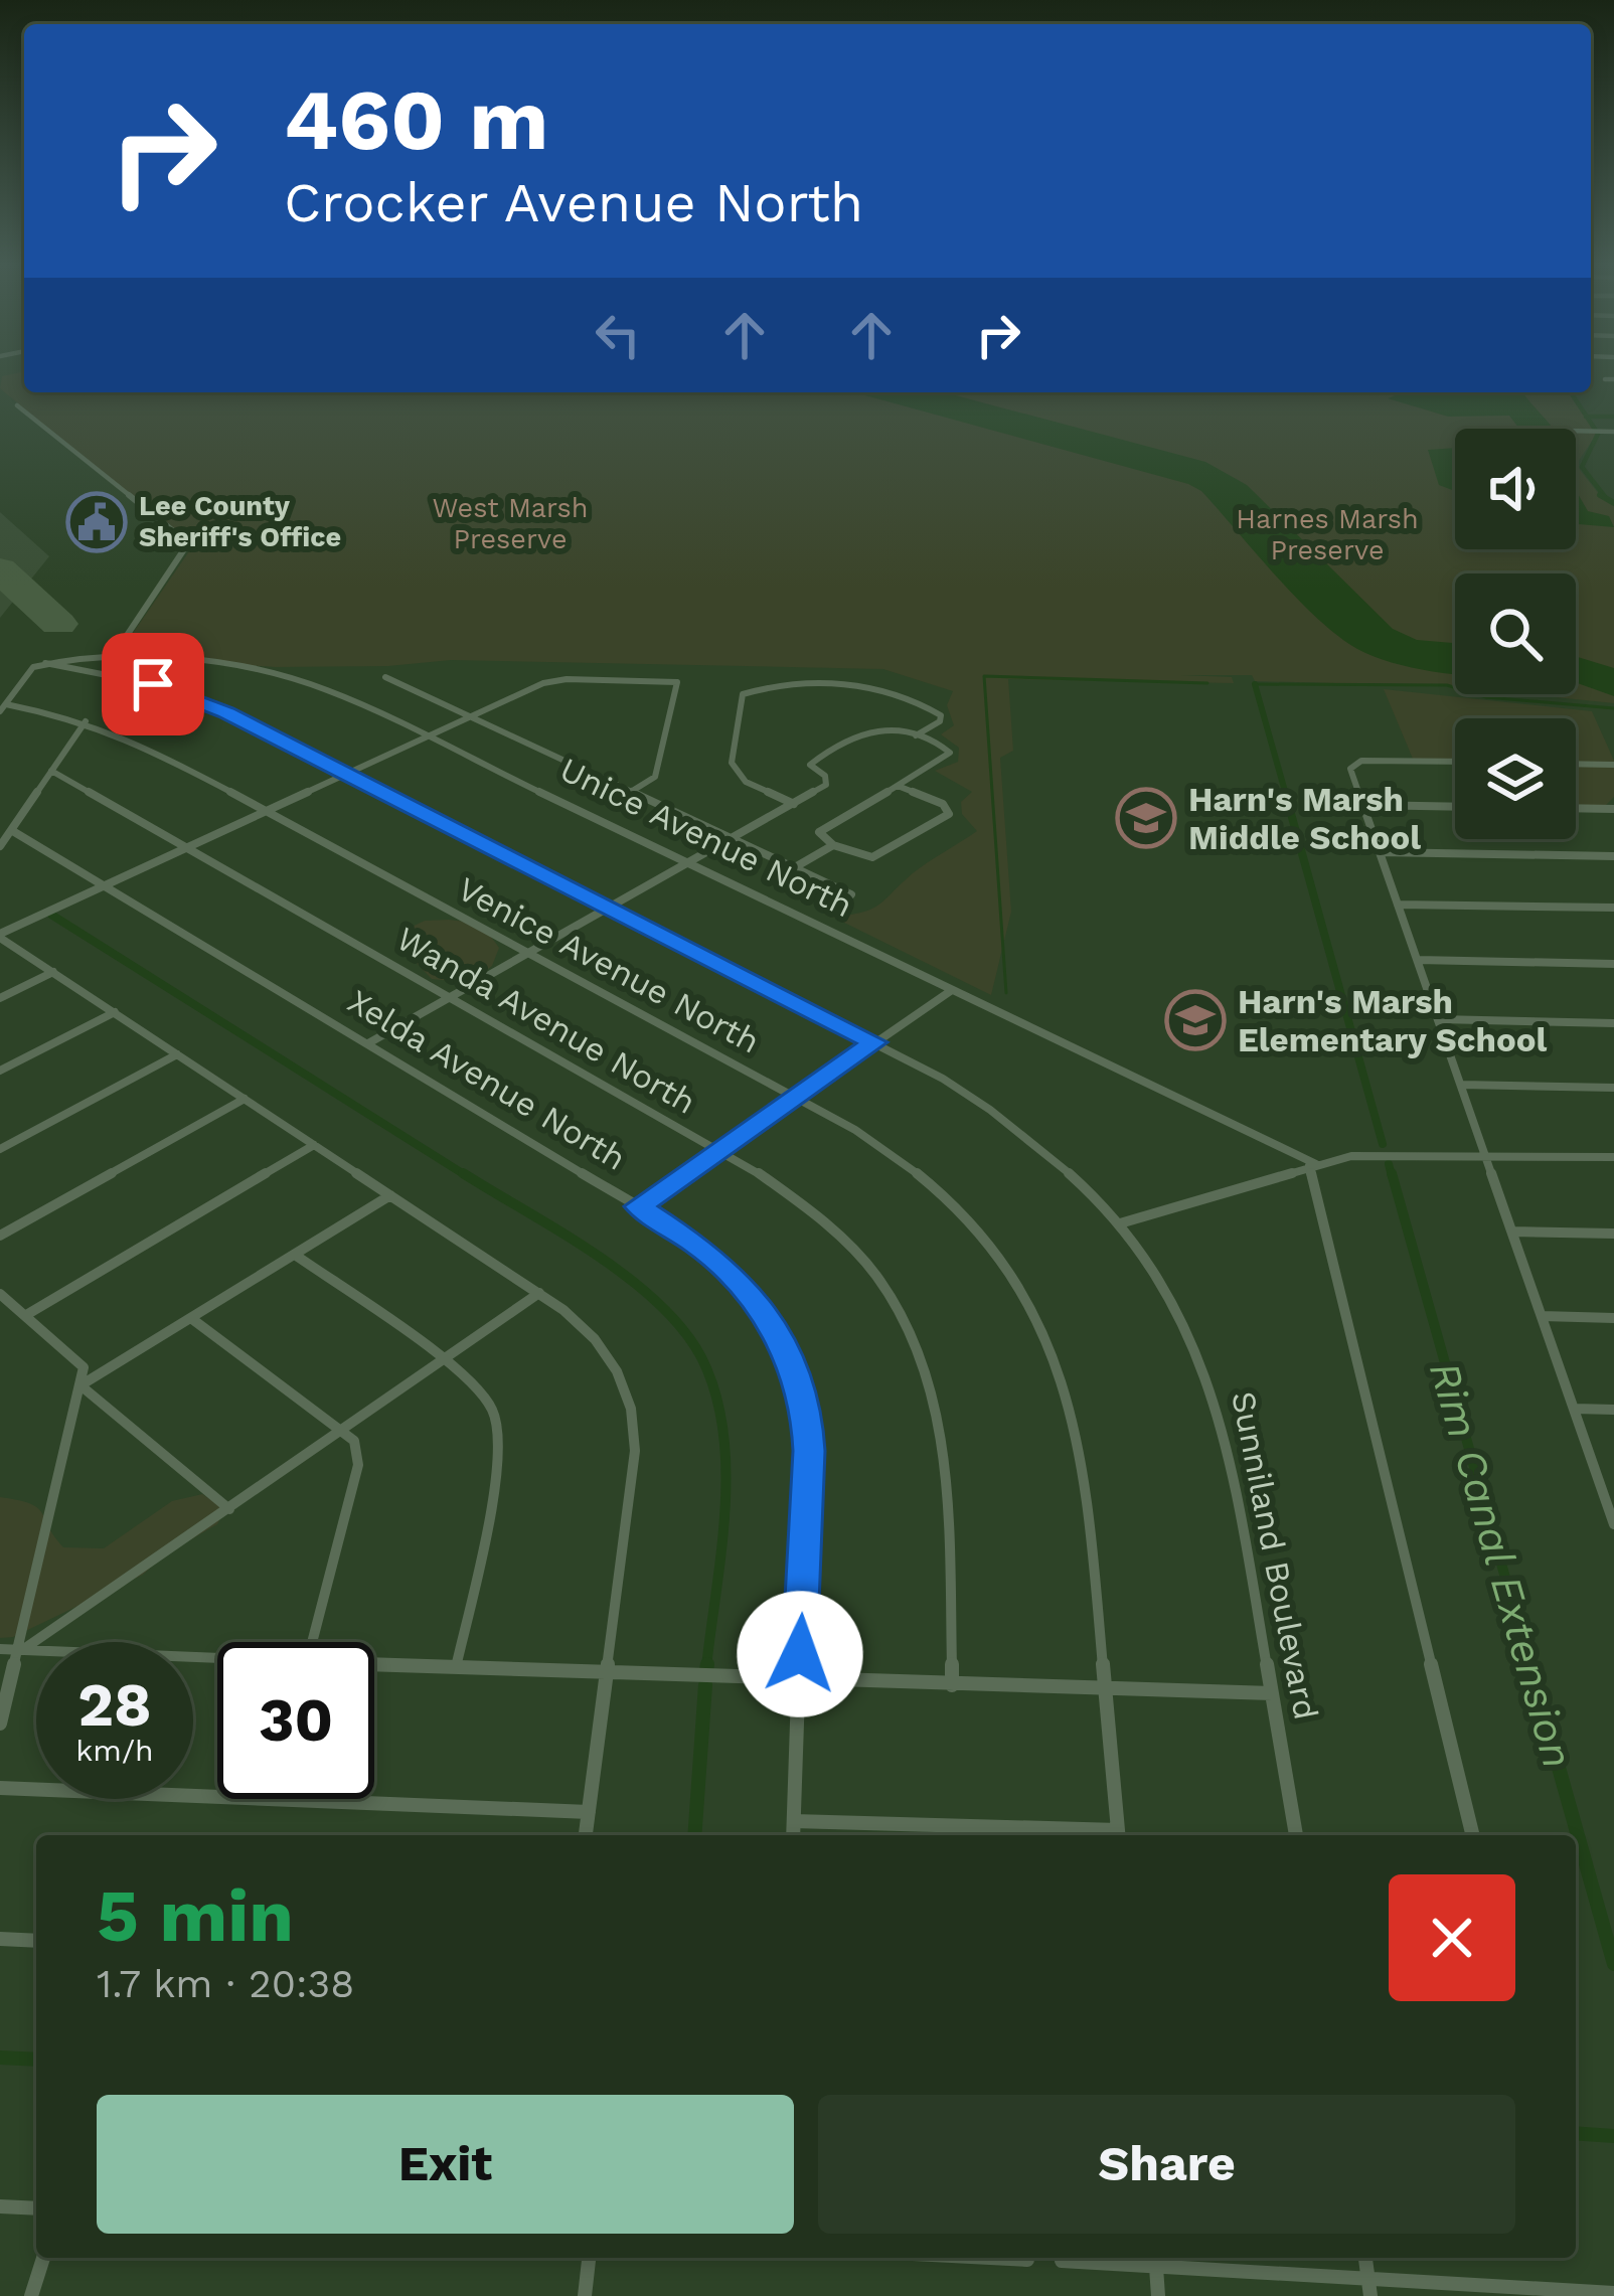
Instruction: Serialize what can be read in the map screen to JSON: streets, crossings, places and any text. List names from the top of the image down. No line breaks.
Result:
{"streets":{"street":["Unice Avenue North","Venice Avenue North","Wanda Avenue North","Xelda Avenue North","Sunniland Boulevard"]},"crossings":[["Unice Avenue North","Sunniland Boulevard"]],"water":["Rim Canal Extension"],"parks":["West Marsh Preserve","Harnes Marsh Preserve"],"places":{"public building":["Lee County Sheriff's Office"],"school or university":["Harn's Marsh Middle School","Harn's Marsh Elementary School"]},"page":{"turn":["460 m","Crocker Avenue North"],"speed":"28 km/h","limit":"30","heading":["5 min","1.7 km · 20:38"],"buttons":["Exit","Share"]}}
